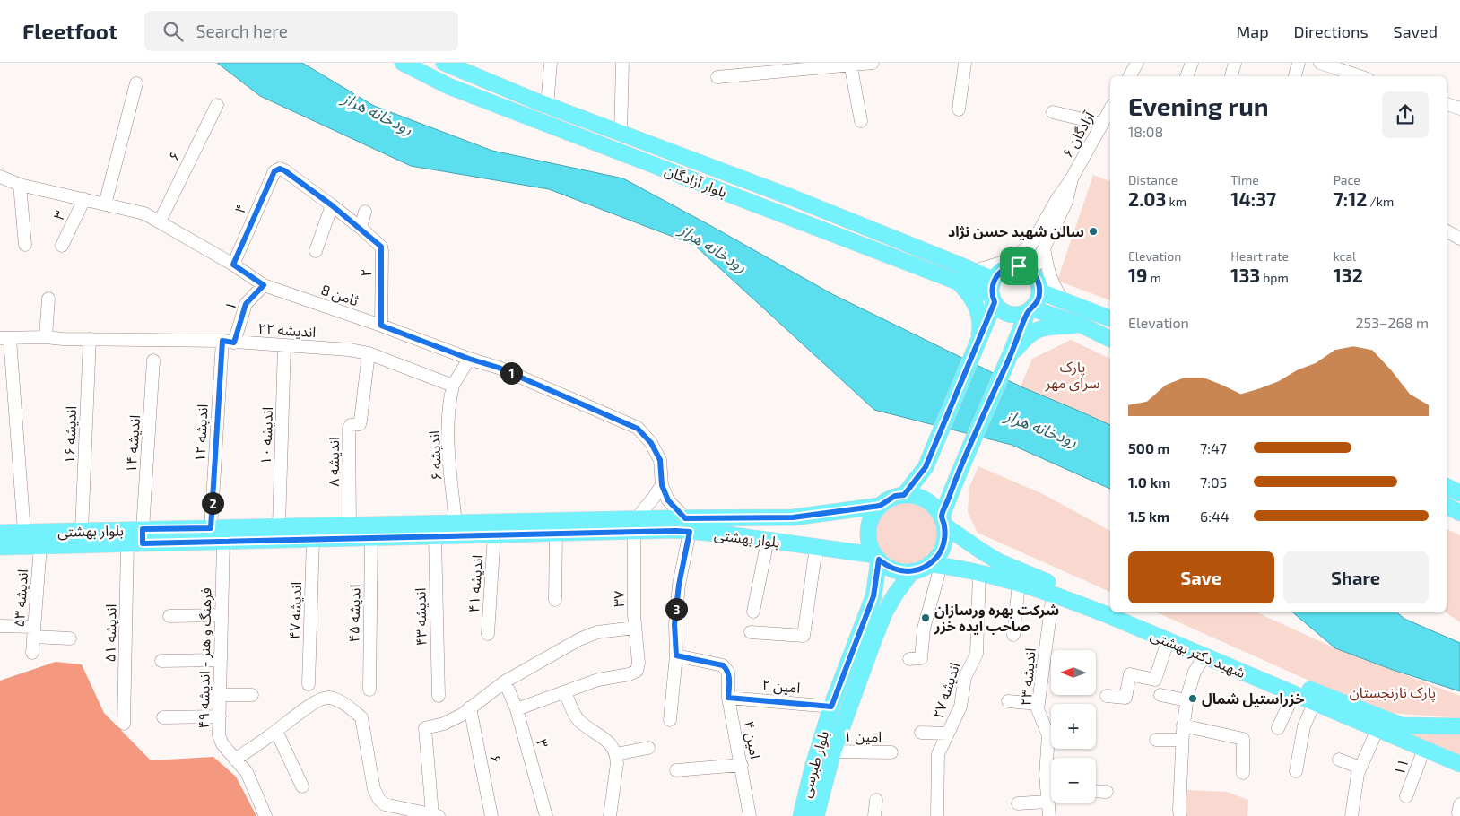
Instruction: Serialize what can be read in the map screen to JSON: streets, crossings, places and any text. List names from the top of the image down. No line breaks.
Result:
{"streets":{"main road":["بلوار آزادگان","بلوار بهشتی","شهید دکتر بهشتی","بلوار طبرسی"],"street":["آزادگان ۶","۶","۴","۳","۲","ثامن 8","۱","اندیشه ۲۲","اندیشه ۱۲","اندیشه ۱۶","اندیشه ۱۰","اندیشه ۱۴","اندیشه ۶","اندیشه ۸","اندیشه ۴۱","اندیشه ۵۳","۳۷","اندیشه ۴۷","اندیشه ۴۵","اندیشه ۴۳","اندیشه ۵۱","فرهنگ و هنر - اندیشه ۴۹","اندیشه ۲۳","امین ۲","اندیشه ۲۷","امین ۱","امین ۴","۱۱"]},"crossings":[["آزادگان ۶","بلوار آزادگان"],["۶","ثامن 8"],["۴","ثامن 8"],["۳","ثامن 8"],["۲","ثامن 8"],["ثامن 8","۱"],["۱","اندیشه ۲۲"],["۱","اندیشه ۱۲"],["اندیشه ۲۲","اندیشه ۱۲"],["اندیشه ۲۲","اندیشه ۱۶"],["اندیشه ۲۲","اندیشه ۱۰"],["اندیشه ۲۲","اندیشه ۶"],["اندیشه ۲۲","اندیشه ۸"],["اندیشه ۱۲","بلوار بهشتی"],["اندیشه ۱۶","بلوار بهشتی"],["اندیشه ۱۰","بلوار بهشتی"],["اندیشه ۱۴","بلوار بهشتی"],["اندیشه ۱۴","اندیشه ۵۱"],["اندیشه ۶","بلوار بهشتی"],["اندیشه ۸","بلوار بهشتی"],["بلوار بهشتی","اندیشه ۴۱"],["بلوار بهشتی","اندیشه ۵۳"],["بلوار بهشتی","۳۷"],["بلوار بهشتی","اندیشه ۴۷"],["بلوار بهشتی","اندیشه ۴۵"],["بلوار بهشتی","اندیشه ۴۳"],["بلوار بهشتی","اندیشه ۵۱"],["بلوار بهشتی","شهید دکتر بهشتی"],["بلوار بهشتی","فرهنگ و هنر - اندیشه ۴۹"],["بلوار بهشتی","بلوار طبرسی"],["شهید دکتر بهشتی","اندیشه ۲۳"],["شهید دکتر بهشتی","اندیشه ۲۷"],["شهید دکتر بهشتی","بلوار طبرسی"],["شهید دکتر بهشتی","۱۱"],["امین ۲","امین ۴"],["امین ۲","بلوار طبرسی"],["امین ۱","بلوار طبرسی"]],"water":["رودخانه هراز"],"parks":["پارک سرای مهر","پارک نارنجستان"],"places":["سالن شهید حسن نژاد","شرکت بهره ورسازان صاحب ایده خزر","خزراستیل شمال"],"north":"left","page":{"header":"Fleetfoot","search":"Search here","nav":["Map","Directions","Saved"],"heading":["Evening run","18:08"],"stats":[["Distance","2.03 km"],["Time","14:37"],["Pace","7:12 /km"],["Elevation","19 m"],["Heart rate","133 bpm"],["kcal","132"]],"chart":["Elevation","253–268 m"],"pins":["1","2","3"],"list":[{"name":"500 m","note":"7:47"},{"name":"1.0 km","note":"7:05"},{"name":"1.5 km","note":"6:44"}],"buttons":["Save","Share"],"map_buttons":["+","−"]}}
